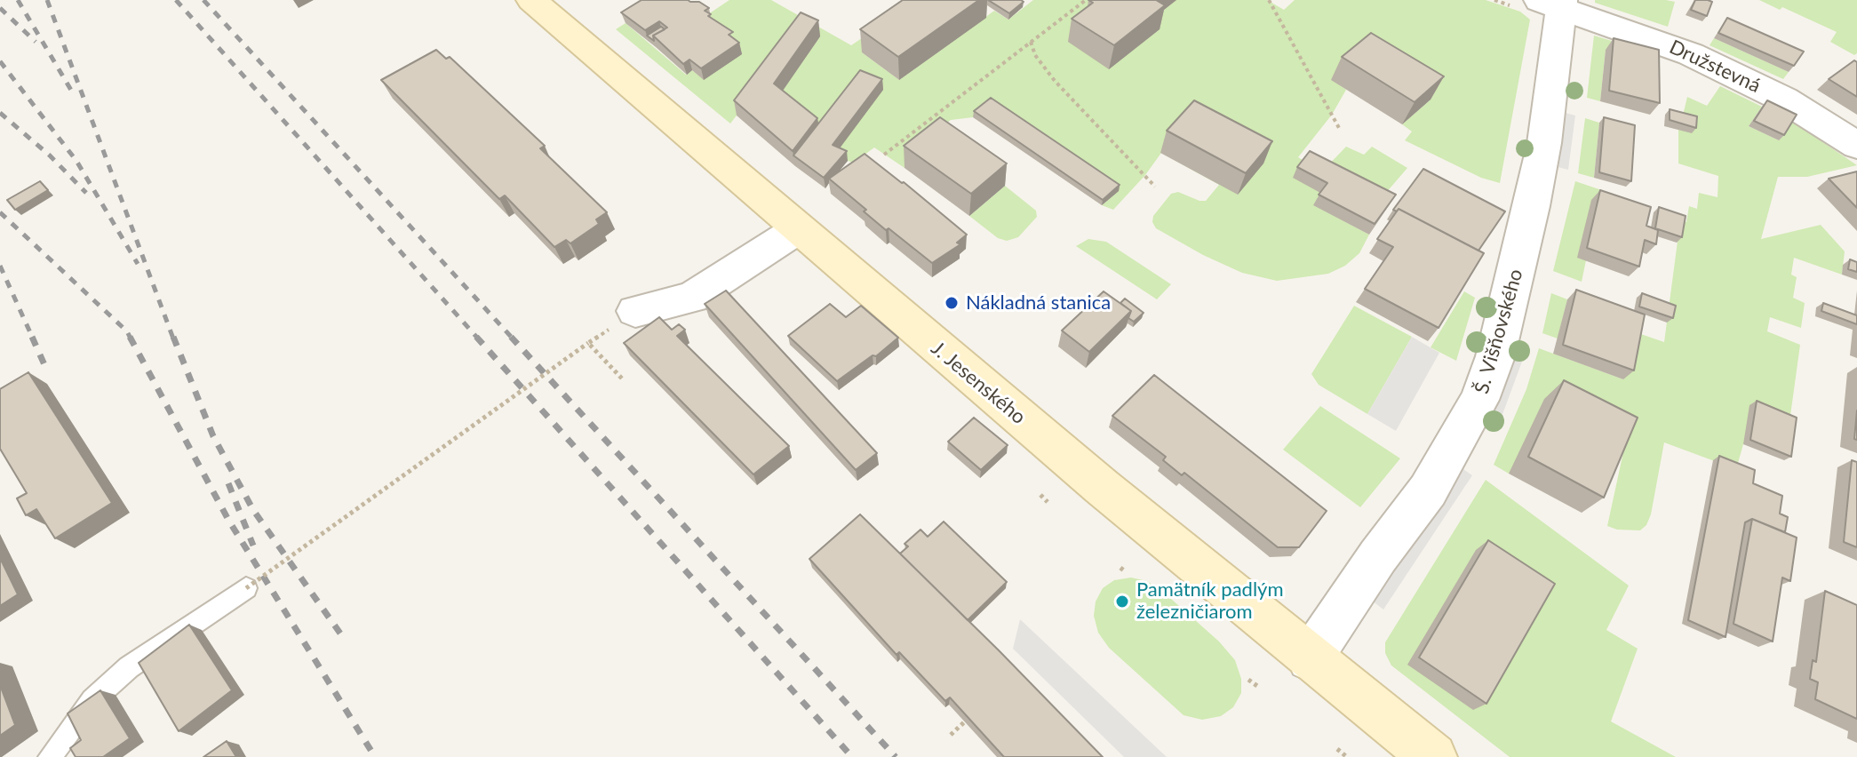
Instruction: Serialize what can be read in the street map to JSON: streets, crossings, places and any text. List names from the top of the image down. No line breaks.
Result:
{"streets":{"street":["Družstevná","Š. Višňovského","J. Jesenského"]},"crossings":[["Družstevná","Š. Višňovského"],["Š. Višňovského","J. Jesenského"]],"places":["Nákladná stanica","Pamätník padlým železničiarom"]}
